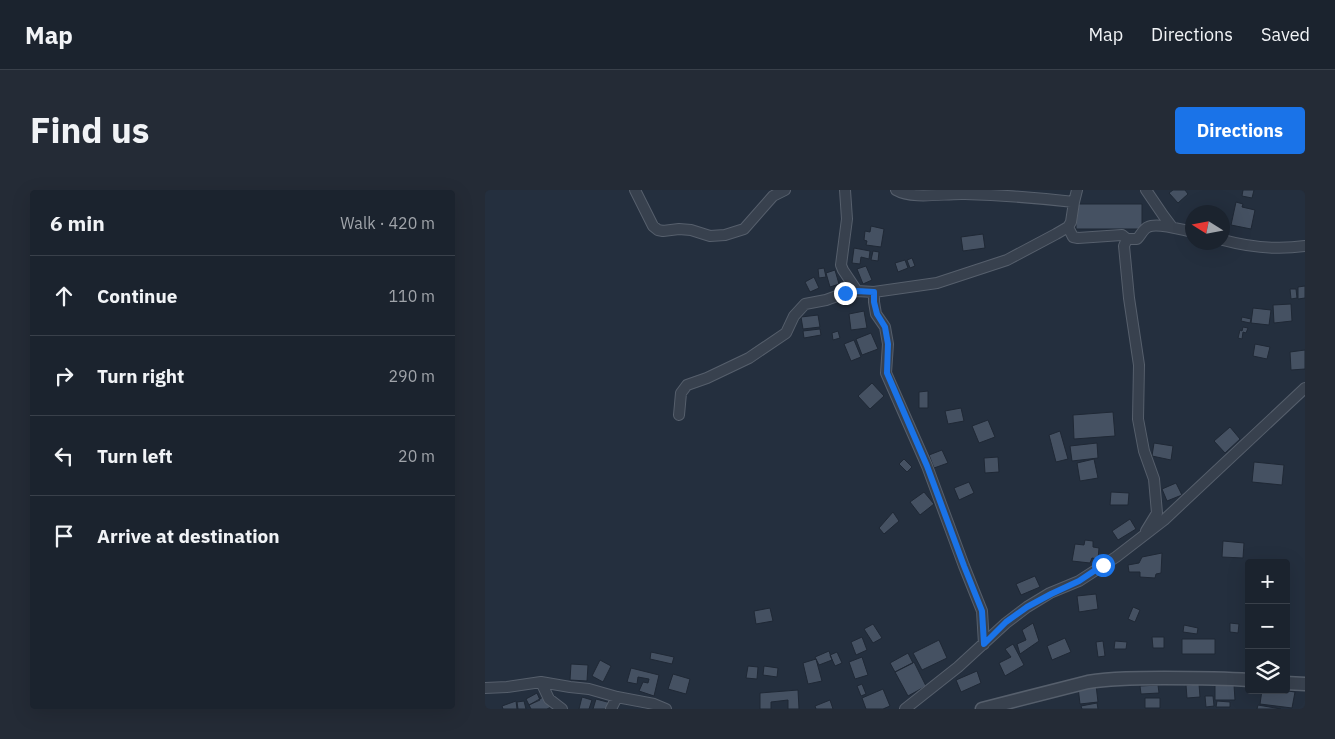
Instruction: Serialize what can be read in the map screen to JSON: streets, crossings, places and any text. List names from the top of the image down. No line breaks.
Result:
{"north":"left","page":{"header":"Map","nav":["Map","Directions","Saved"],"title":"Find us","buttons":"Directions","heading":["6 min","Walk · 420 m"],"list":[["Continue","110 m"],["Turn right","290 m"],["Turn left","20 m"],"Arrive at destination"],"map_buttons":["+","−"]}}
